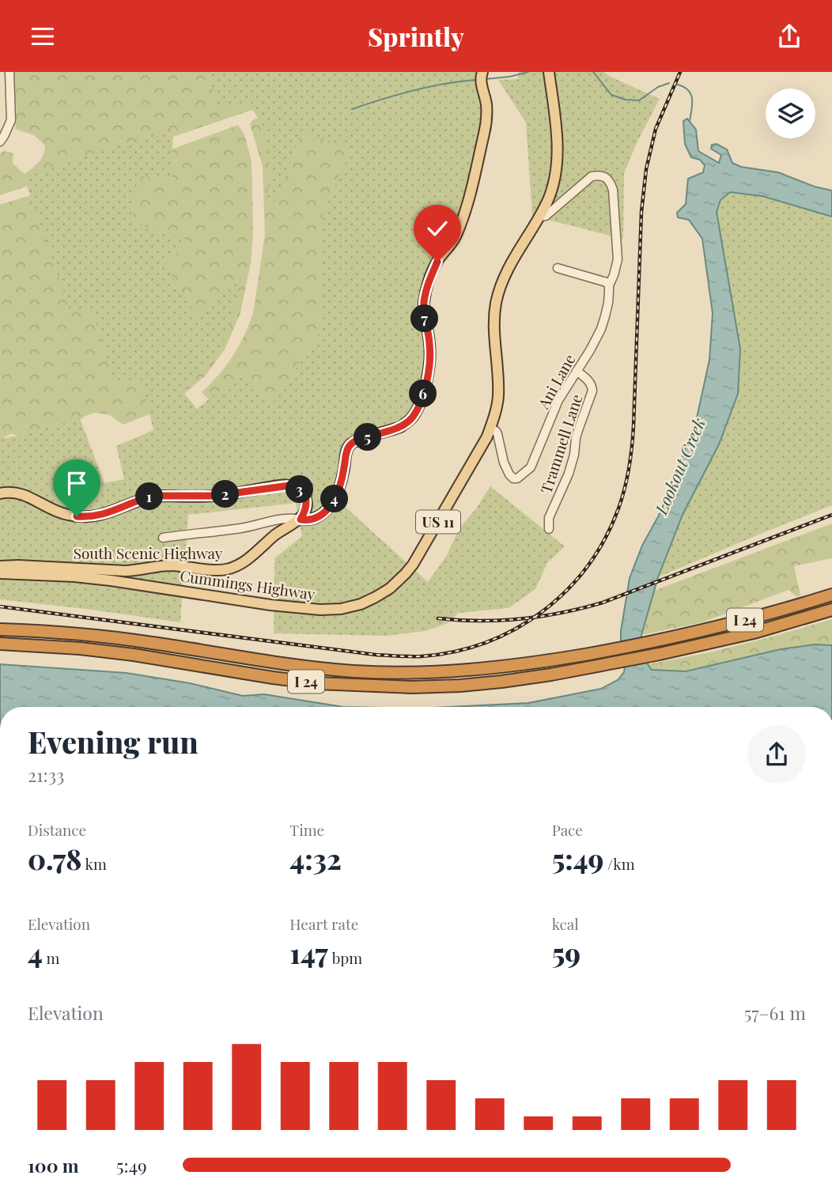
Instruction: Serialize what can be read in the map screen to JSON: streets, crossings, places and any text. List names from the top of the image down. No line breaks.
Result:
{"streets":{"highway":["I 24"],"main road":["US 11","South Scenic Highway","Cummings Highway"],"street":["Ani Lane","Trammell Lane"]},"crossings":[["Ani Lane","Trammell Lane"],["Ani Lane","Cummings Highway"]],"water":["Lookout Creek"],"page":{"header":"Sprintly","pins":["7","6","5","3","2","1","4"],"heading":["Evening run","21:33"],"stats":[["Distance","0.78 km"],["Time","4:32"],["Pace","5:49 /km"],["Elevation","4 m"],["Heart rate","147 bpm"],["kcal","59"]],"chart":["Elevation","57–61 m"],"list":[{"name":"100 m","note":"5:49"}]}}
